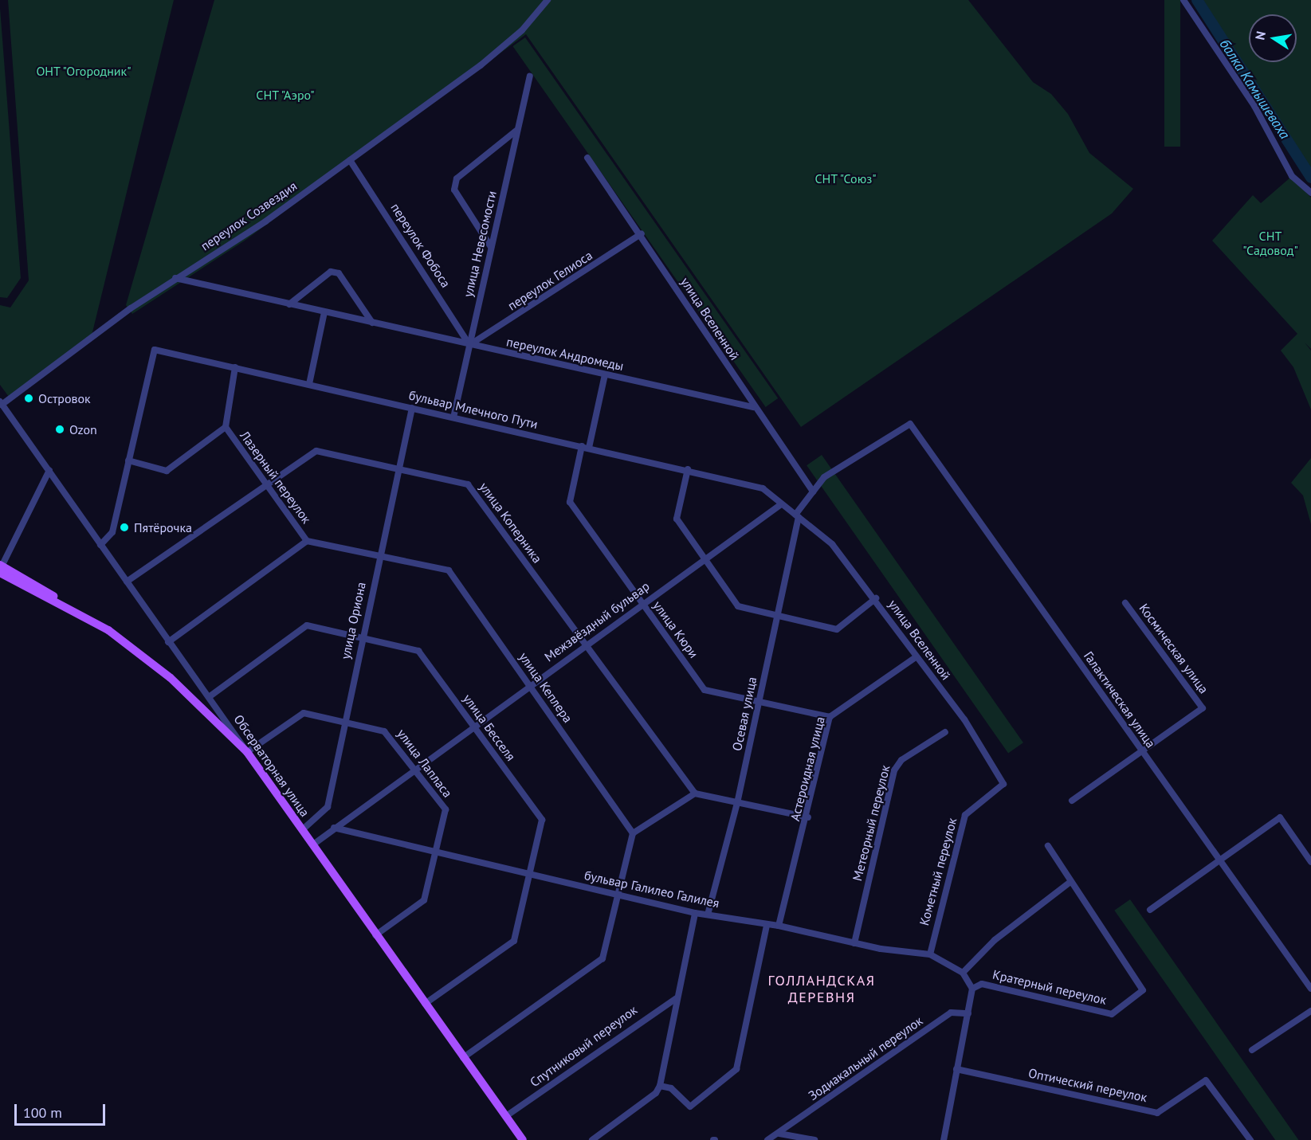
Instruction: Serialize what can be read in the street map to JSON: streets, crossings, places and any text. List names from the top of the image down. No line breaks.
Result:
{"streets":{"main road":["Обсерваторная улица"],"street":["переулок Созвездия","улица Невесомости","переулок Фобоса","переулок Гелиоса","улица Вселенной","переулок Андромеды","бульвар Млечного Пути","Лазерный переулок","улица Коперника","улица Ориона","Межзвёздный бульвар","улица Кюри","Космическая улица","улица Кеплера","Галактическая улица","Осевая улица","улица Бесселя","улица Лапласа","Астероидная улица","Метеорный переулок","Кометный переулок","бульвар Галилео Галилея","Кратерный переулок","Спутниковый переулок","Зодиакальный переулок","Оптический переулок"]},"crossings":[["переулок Созвездия","переулок Фобоса"],["переулок Созвездия","переулок Андромеды"],["переулок Созвездия","Обсерваторная улица"],["улица Невесомости","переулок Фобоса"],["улица Невесомости","переулок Гелиоса"],["улица Невесомости","переулок Андромеды"],["улица Невесомости","бульвар Млечного Пути"],["переулок Фобоса","переулок Гелиоса"],["переулок Фобоса","переулок Андромеды"],["переулок Гелиоса","улица Вселенной"],["переулок Гелиоса","переулок Андромеды"],["улица Вселенной","переулок Андромеды"],["улица Вселенной","бульвар Млечного Пути"],["улица Вселенной","Межзвёздный бульвар"],["улица Вселенной","Галактическая улица"],["улица Вселенной","Осевая улица"],["улица Вселенной","Астероидная улица"],["улица Вселенной","Кометный переулок"],["переулок Андромеды","улица Кюри"],["бульвар Млечного Пути","улица Ориона"],["бульвар Млечного Пути","Межзвёздный бульвар"],["бульвар Млечного Пути","улица Кюри"],["Лазерный переулок","улица Коперника"],["Лазерный переулок","улица Кеплера"],["улица Коперника","улица Ориона"],["улица Коперника","Межзвёздный бульвар"],["улица Коперника","Обсерваторная улица"],["улица Ориона","улица Кеплера"],["улица Ориона","улица Бесселя"],["улица Ориона","улица Лапласа"],["улица Ориона","Обсерваторная улица"],["Межзвёздный бульвар","улица Кюри"],["Межзвёздный бульвар","улица Кеплера"],["Межзвёздный бульвар","улица Бесселя"],["Межзвёздный бульвар","улица Лапласа"],["Межзвёздный бульвар","Обсерваторная улица"],["Межзвёздный бульвар","бульвар Галилео Галилея"],["улица Кюри","Осевая улица"],["улица Кюри","Астероидная улица"],["Космическая улица","Галактическая улица"],["Осевая улица","бульвар Галилео Галилея"],["улица Бесселя","Обсерваторная улица"],["улица Бесселя","бульвар Галилео Галилея"],["улица Лапласа","Обсерваторная улица"],["улица Лапласа","бульвар Галилео Галилея"],["Обсерваторная улица","Спутниковый переулок"],["Астероидная улица","бульвар Галилео Галилея"],["Метеорный переулок","бульвар Галилео Галилея"],["Кометный переулок","бульвар Галилео Галилея"]],"districts":["ГОЛЛАНДСКАЯ ДЕРЕВНЯ"],"water":["балка Камышеваха"],"parks":["ОНТ \"Огородник\"","СНТ \"Аэро\"","СНТ \"Союз\"","СНТ \"Садовод\""],"places":["Островок","Ozon","Пятёрочка"],"scale_bar":"100 m","north":"left"}
